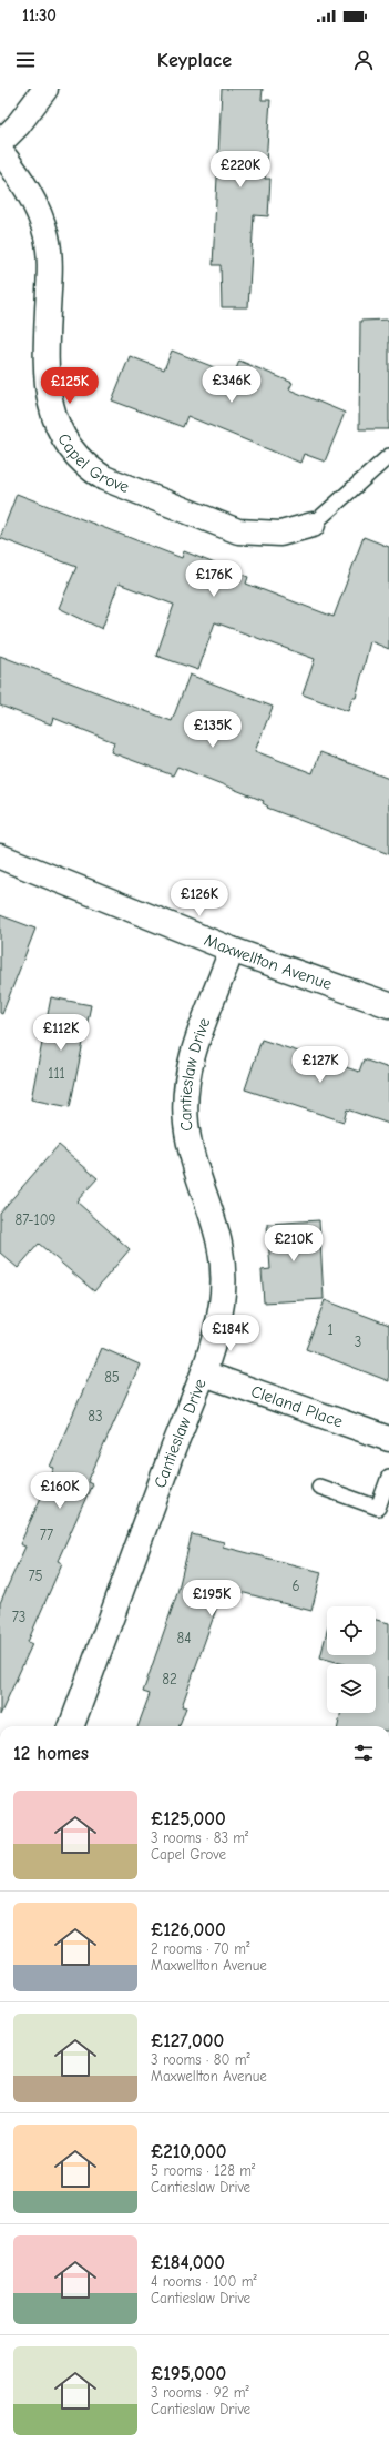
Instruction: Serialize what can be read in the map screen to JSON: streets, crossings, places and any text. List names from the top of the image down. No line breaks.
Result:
{"streets":{"main road":["Capel Grove","Maxwellton Avenue","Cantieslaw Drive","Cleland Place"]},"crossings":[["Maxwellton Avenue","Cantieslaw Drive"],["Cantieslaw Drive","Cleland Place"]],"house_numbers":["111","87-109","1","3","85","83","77","75","6","73","84","82"],"page":{"status":"11:30","header":"Keyplace","price":["£220K","£346K","£125K","£176K","£135K","£126K","£112K","£127K","£210K","£184K","£160K","£195K"],"heading":"12 homes","list":[{"name":"£125,000","note":"3 rooms · 83 m² · Capel Grove"},{"name":"£126,000","note":"2 rooms · 70 m² · Maxwellton Avenue"},{"name":"£127,000","note":"3 rooms · 80 m² · Maxwellton Avenue"},{"name":"£210,000","note":"5 rooms · 128 m² · Cantieslaw Drive"},{"name":"£184,000","note":"4 rooms · 100 m² · Cantieslaw Drive"},{"name":"£195,000","note":"3 rooms · 92 m² · Cantieslaw Drive"}]}}
